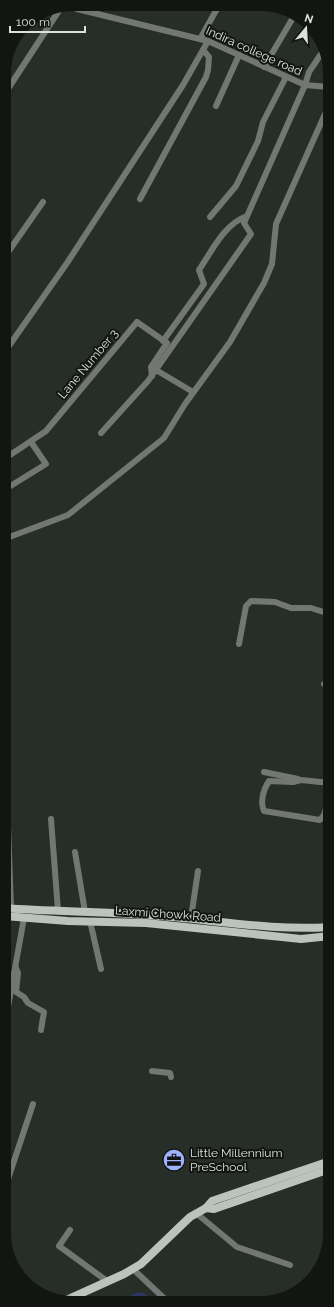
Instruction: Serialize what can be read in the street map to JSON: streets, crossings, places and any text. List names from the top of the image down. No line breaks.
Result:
{"streets":{"main road":["Laxmi Chowk Road"],"street":["Indira college road","Lane Number 3"]},"places":{"office":["Little Millennium PreSchool"]},"scale_bar":"100 m","north":"top"}
